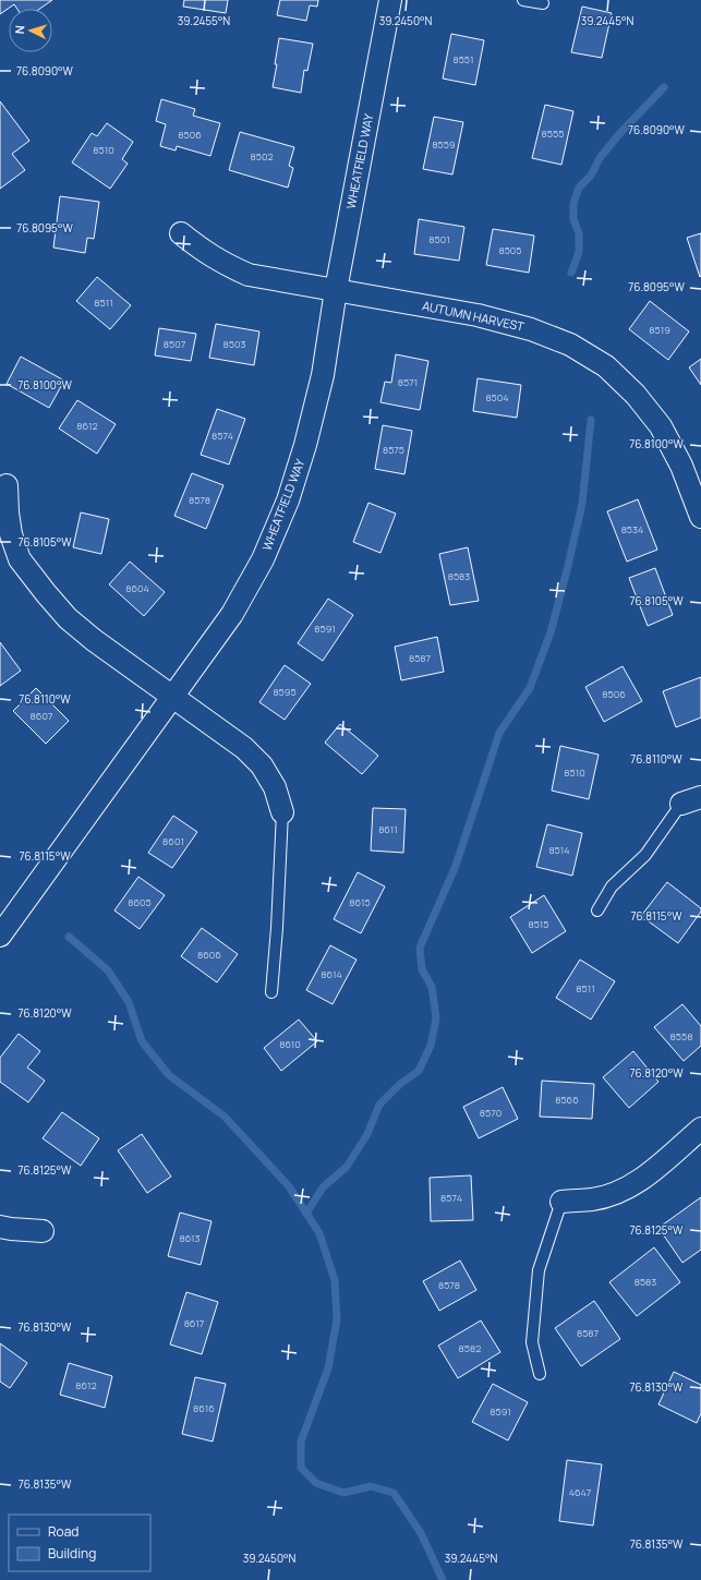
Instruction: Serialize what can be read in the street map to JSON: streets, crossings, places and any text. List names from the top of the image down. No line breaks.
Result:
{"streets":{"street":["WHEATFIELD WAY","AUTUMN HARVEST"]},"crossings":[["WHEATFIELD WAY","AUTUMN HARVEST"]],"house_numbers":["8551","8555","8506","8559","8510","8502","8501","8505","8511","8519","8507","8503","8571","8504","8612","8574","8575","8578","8534","8583","8604","8591","8587","8595","8506","8607","8510","8611","8601","8514","8605","8615","8515","8606","8614","8511","8558","8610","8566","8570","8574","8613","8583","8578","8617","8587","8582","8612","8616","8591","4647"],"legend":["Road","Building"],"north":"left","coordinates":["39.2455°N","39.2450°N","39.2445°N","76.8090°W","76.8095°W","76.8100°W","76.8105°W","76.8110°W","76.8115°W","76.8120°W","76.8125°W","76.8130°W","76.8135°W"]}
